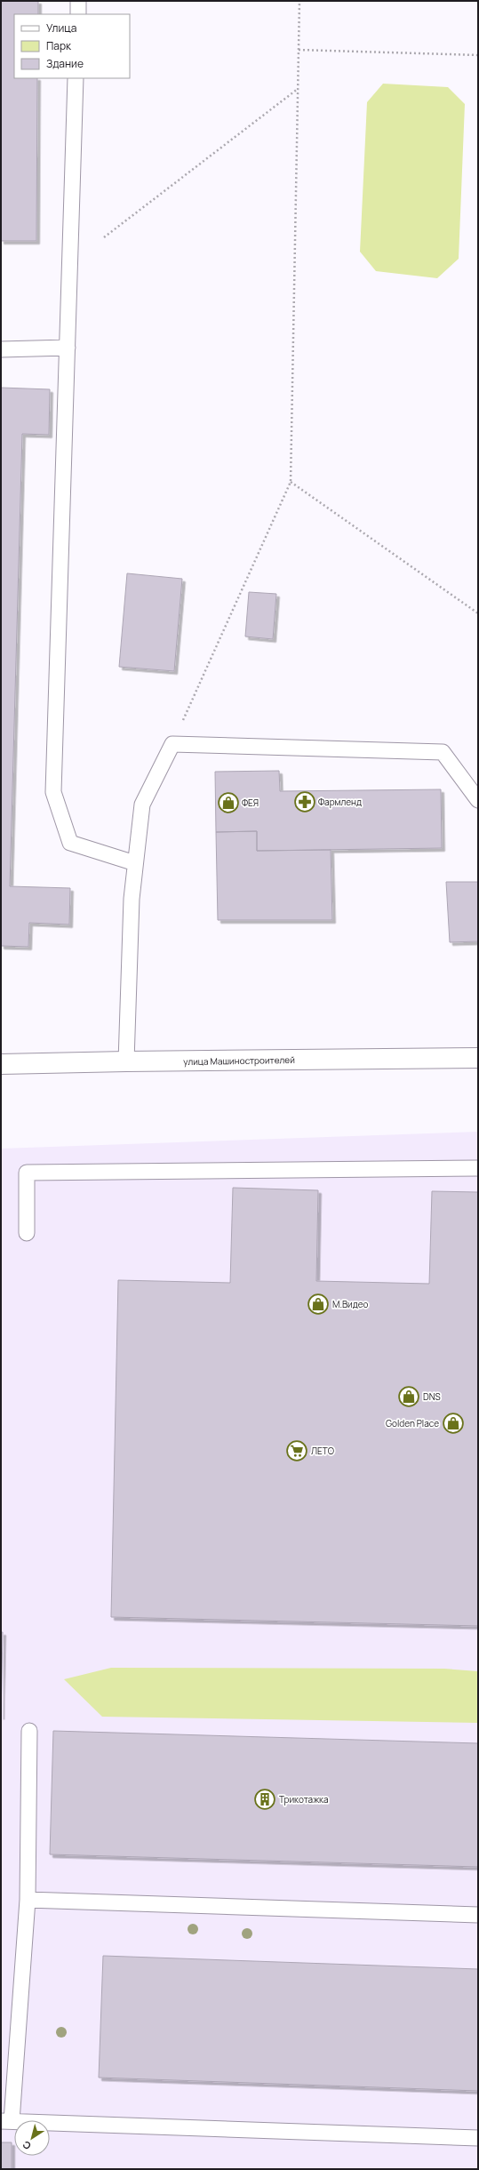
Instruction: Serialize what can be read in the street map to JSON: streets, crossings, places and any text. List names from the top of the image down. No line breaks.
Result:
{"streets":{"street":["улица Машиностроителей"]},"places":{"pharmacy":["Фармленд"],"shop":["ФЕЯ","М.Видео","DNS","Golden Place"],"supermarket":["ЛЕТО"],"building":["Трикотажка"]},"legend":["Улица","Парк","Здание"],"north":"bottom left"}
